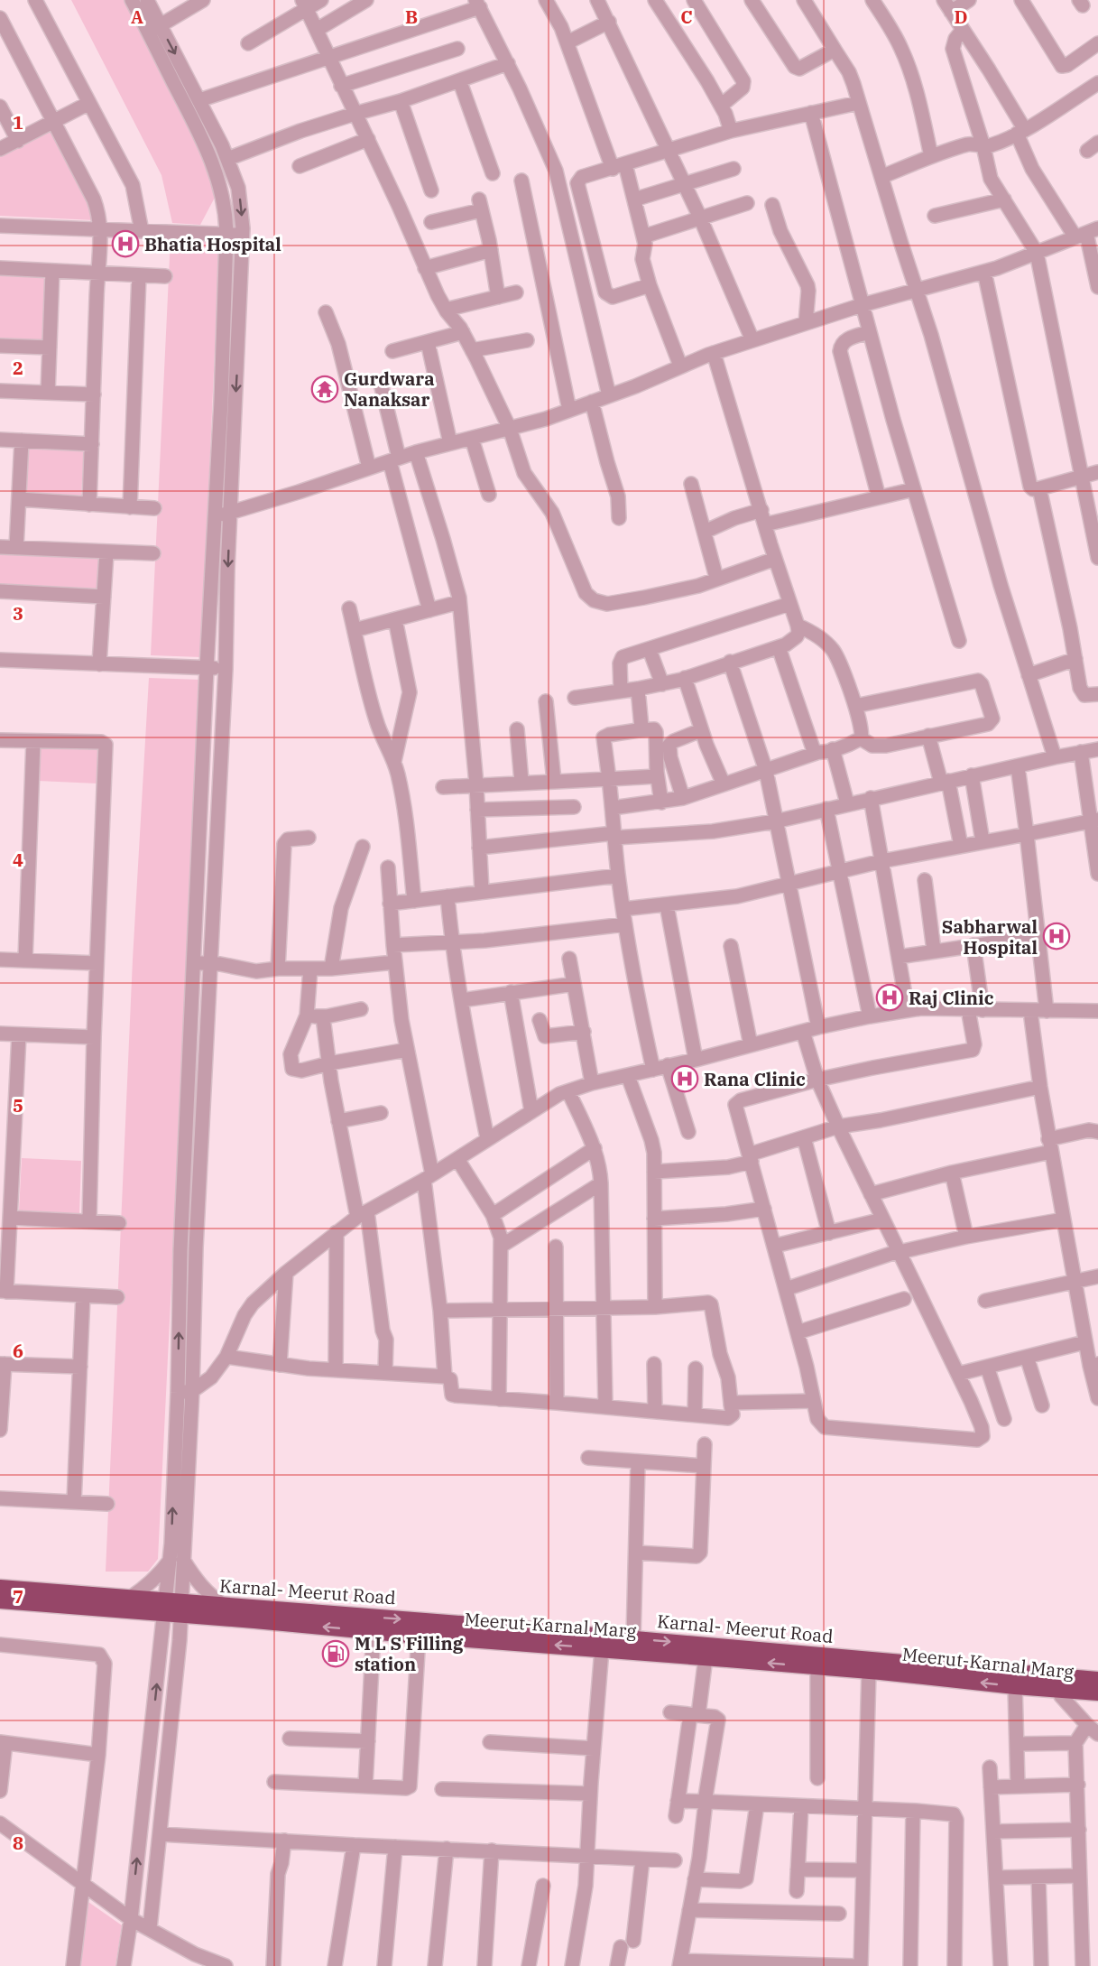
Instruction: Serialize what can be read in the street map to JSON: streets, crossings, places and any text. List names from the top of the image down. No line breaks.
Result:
{"streets":{"highway":["Karnal- Meerut Road","Meerut-Karnal Marg"]},"crossings":[["Karnal- Meerut Road","Meerut-Karnal Marg"]],"one_way":["Karnal- Meerut Road","Meerut-Karnal Marg"],"places":{"hospital":["Bhatia Hospital","Sabharwal Hospital","Raj Clinic","Rana Clinic"],"temple":["Gurdwara Nanaksar"],"fuel station":["M L S Filling station"]},"grid":{"columns":["A","B","C","D"],"rows":["1","2","3","4","5","6","7","8"]}}
